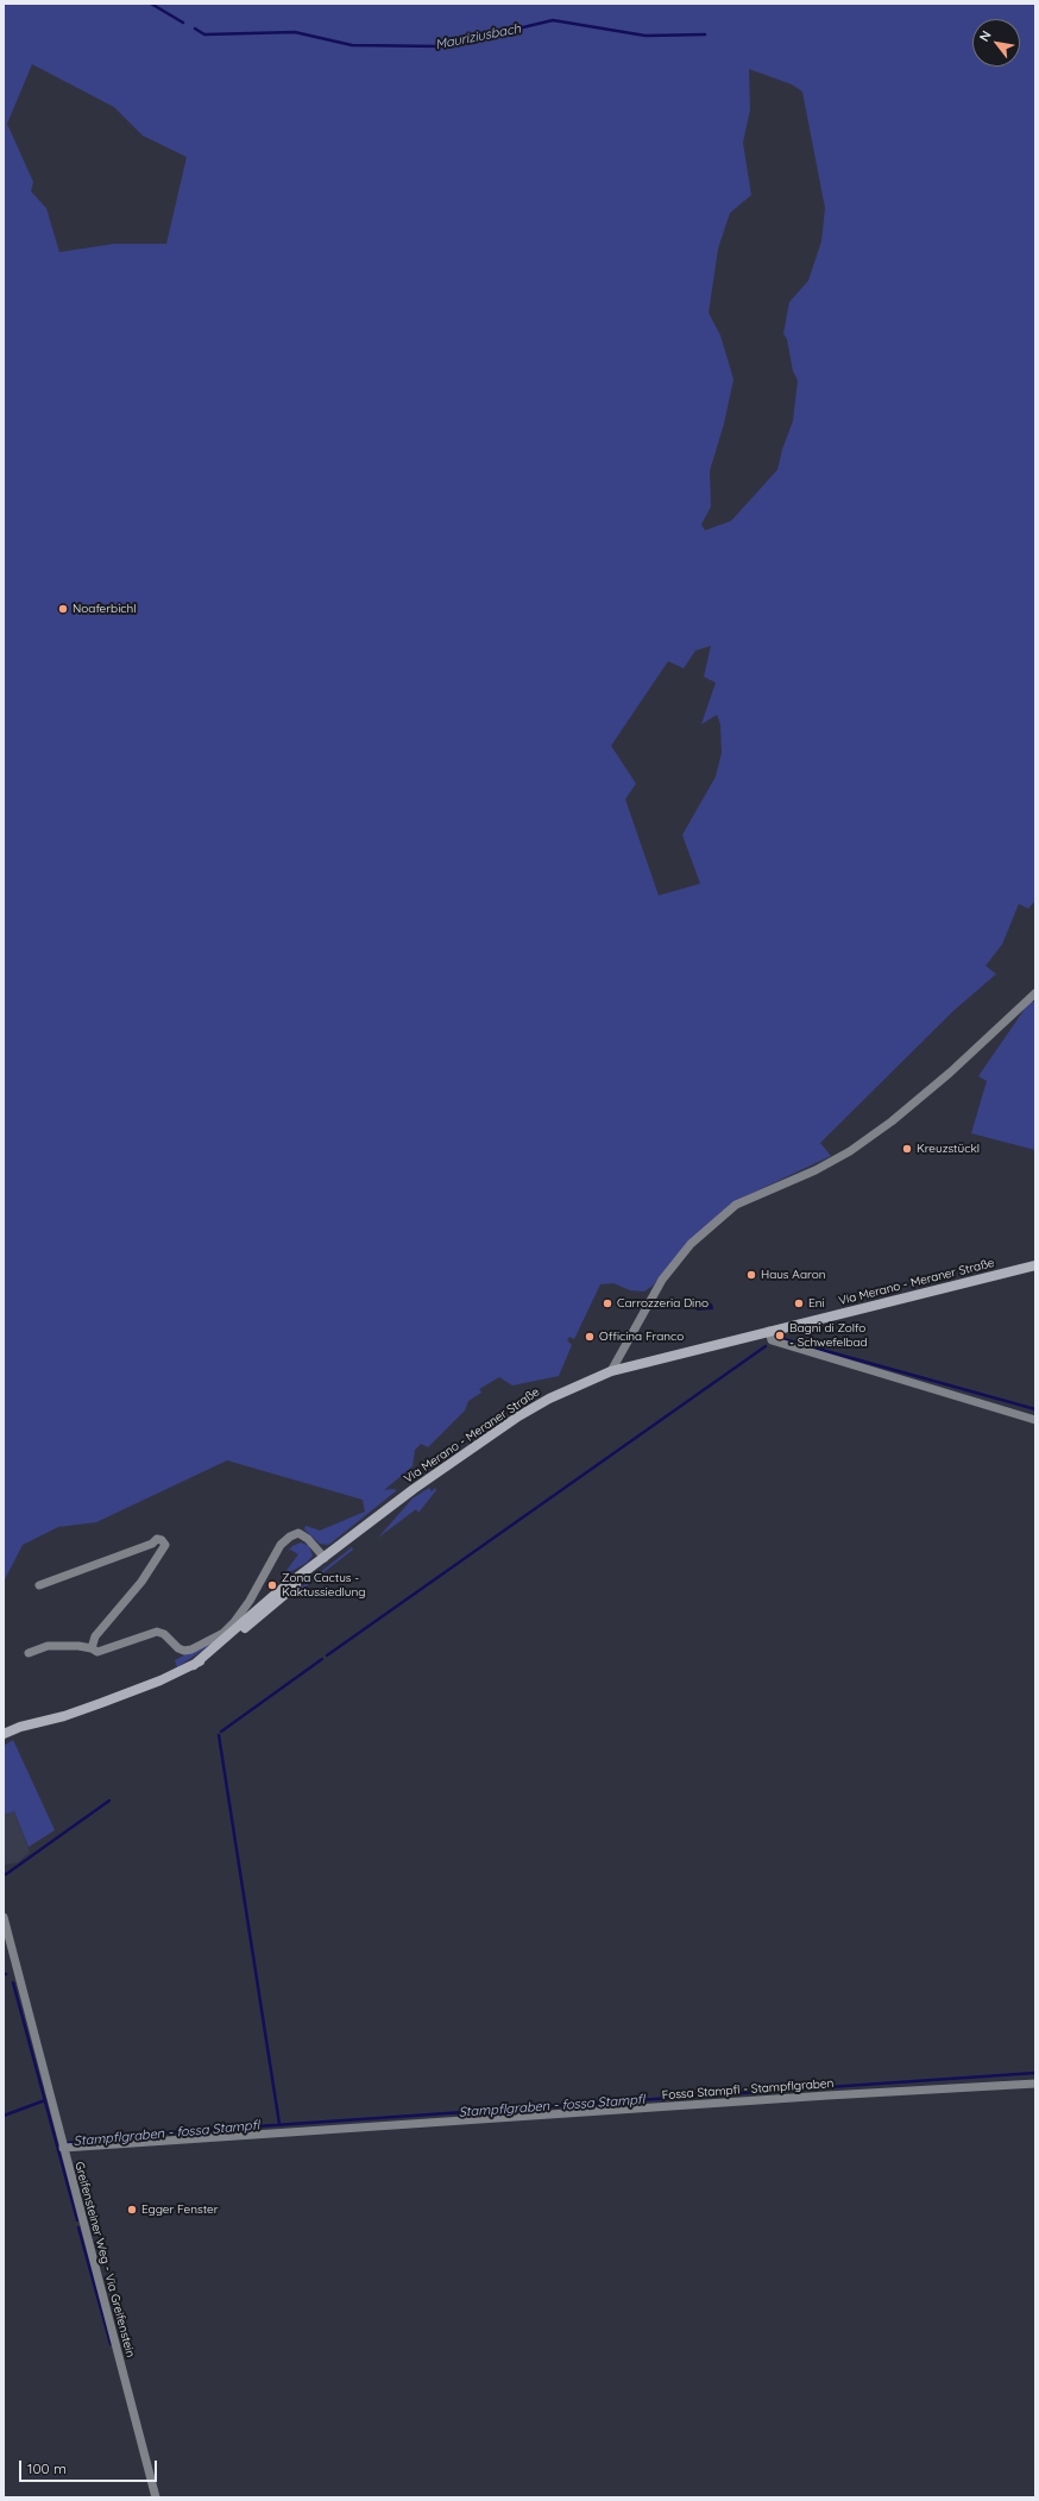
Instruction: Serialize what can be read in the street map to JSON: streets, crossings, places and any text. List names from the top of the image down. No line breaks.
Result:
{"streets":{"main road":["Via Merano - Meraner Straße"],"street":["Fossa Stampfl - Stampflgraben","Greifensteiner Weg - Via Greifenstein"]},"crossings":[["Fossa Stampfl - Stampflgraben","Greifensteiner Weg - Via Greifenstein"]],"water":["Mauriziusbach","Stampflgraben - fossa Stampfl"],"places":["Noaferbichl","Kreuzstückl","Haus Aaron","Carrozzeria Dino","Eni","Bagni di Zolfo - Schwefelbad","Officina Franco","Zona Cactus - Kaktussiedlung","Egger Fenster"],"scale_bar":"100 m","north":"top left"}
